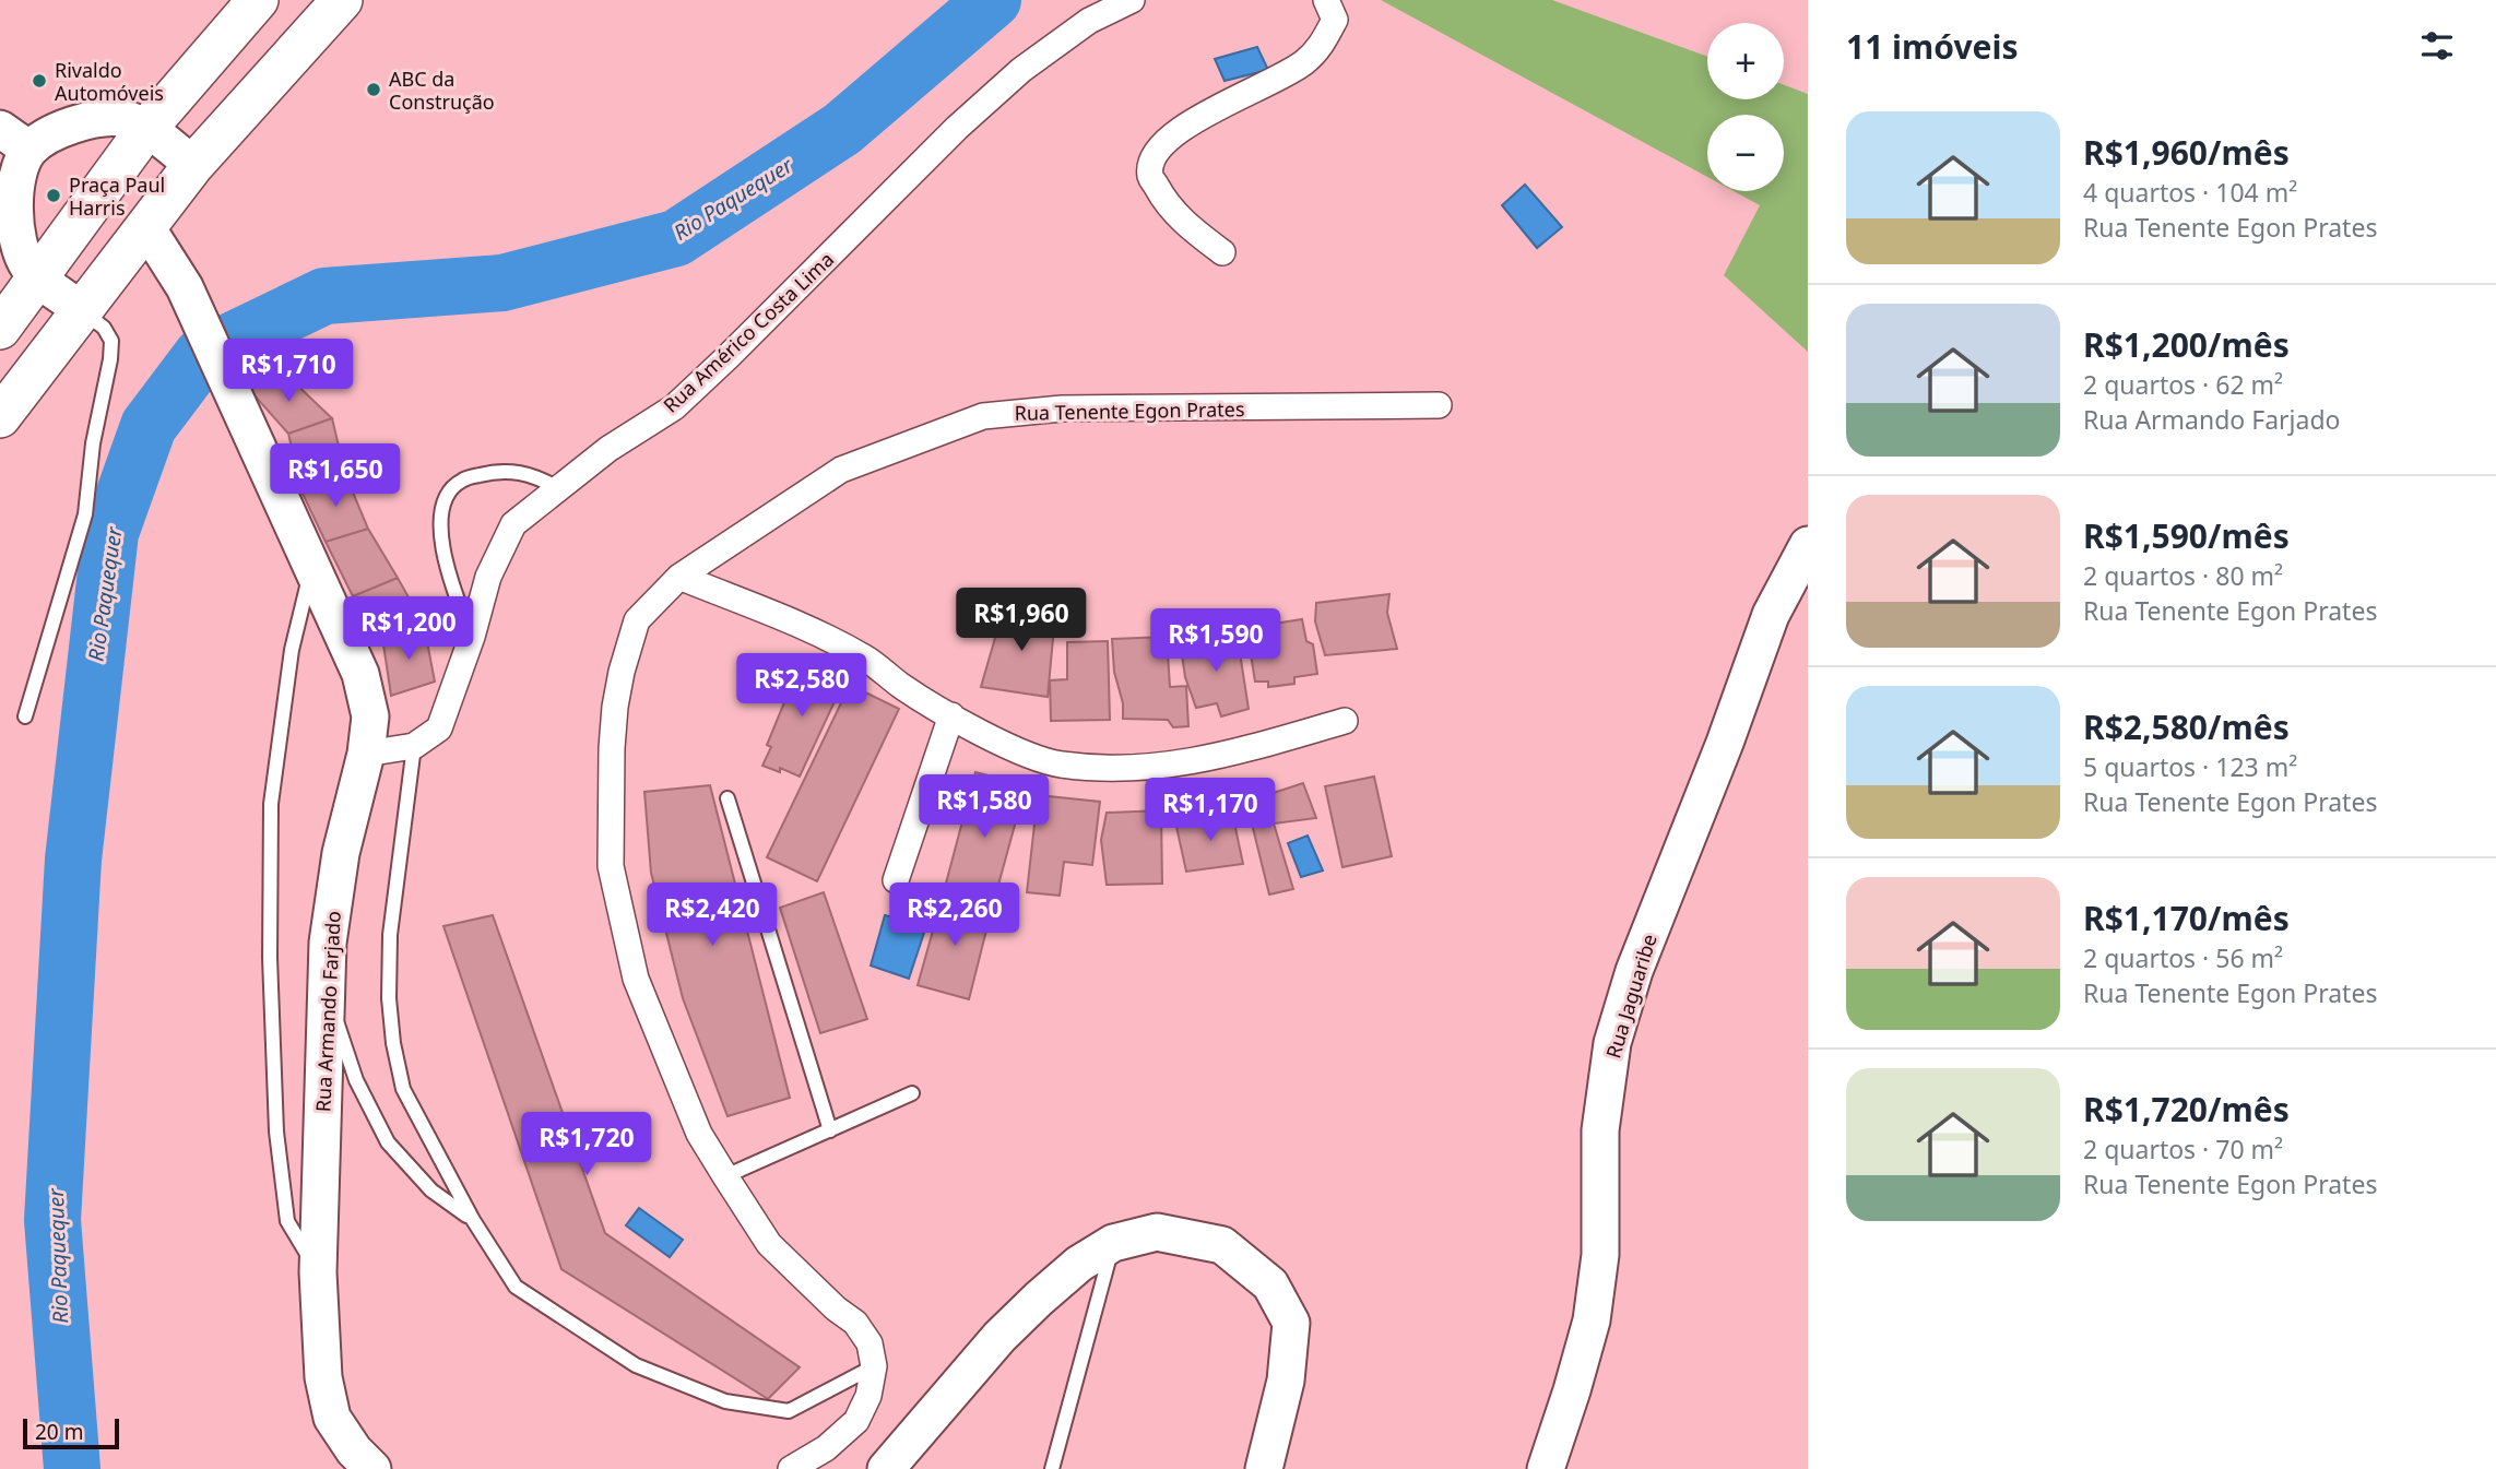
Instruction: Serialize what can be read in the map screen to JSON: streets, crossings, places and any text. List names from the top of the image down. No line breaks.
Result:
{"streets":{"street":["Rua Américo Costa Lima","Rua Tenente Egon Prates","Rua Jaguaribe","Rua Armando Farjado"]},"water":["Rio Paquequer"],"places":["Rivaldo Automóveis","ABC da Construção","Praça Paul Harris"],"scale_bar":"20 m","page":{"heading":"11 imóveis","map_buttons":["+","−"],"list":[{"name":"R$1,960/mês","note":"4 quartos · 104 m² · Rua Tenente Egon Prates"},{"name":"R$1,200/mês","note":"2 quartos · 62 m² · Rua Armando Farjado"},{"name":"R$1,590/mês","note":"2 quartos · 80 m² · Rua Tenente Egon Prates"},{"name":"R$2,580/mês","note":"5 quartos · 123 m² · Rua Tenente Egon Prates"},{"name":"R$1,170/mês","note":"2 quartos · 56 m² · Rua Tenente Egon Prates"},{"name":"R$1,720/mês","note":"2 quartos · 70 m² · Rua Tenente Egon Prates"}],"price":["R$1,710","R$1,650","R$1,960","R$1,200","R$1,590","R$2,580","R$1,580","R$1,170","R$2,420","R$2,260","R$1,720"],"scale":"20 m"}}
